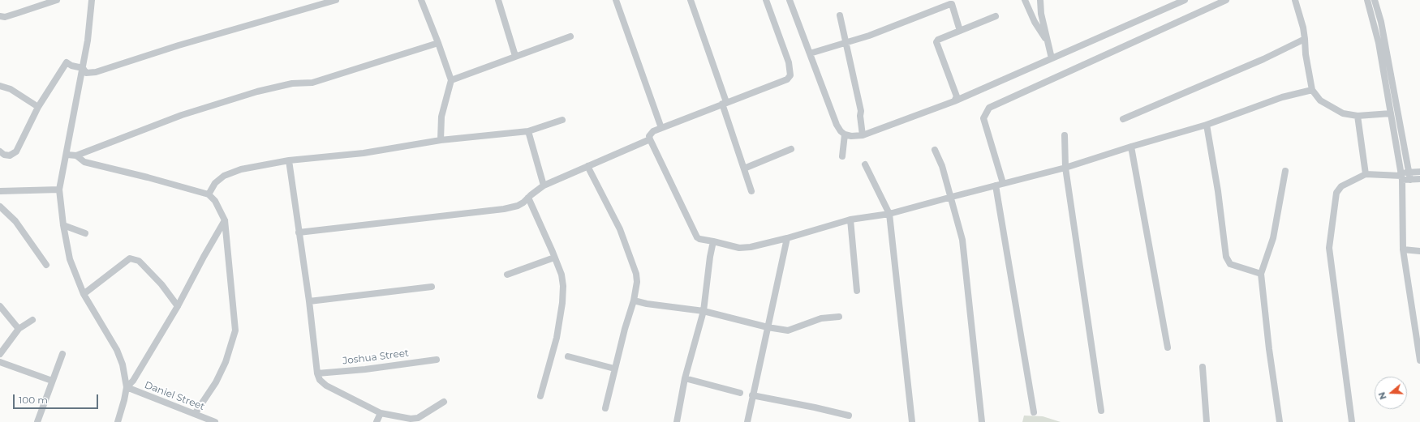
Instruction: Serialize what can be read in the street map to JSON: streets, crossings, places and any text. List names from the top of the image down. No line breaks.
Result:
{"streets":{"street":["Joshua Street","Daniel Street"]},"scale_bar":"100 m","north":"left"}
